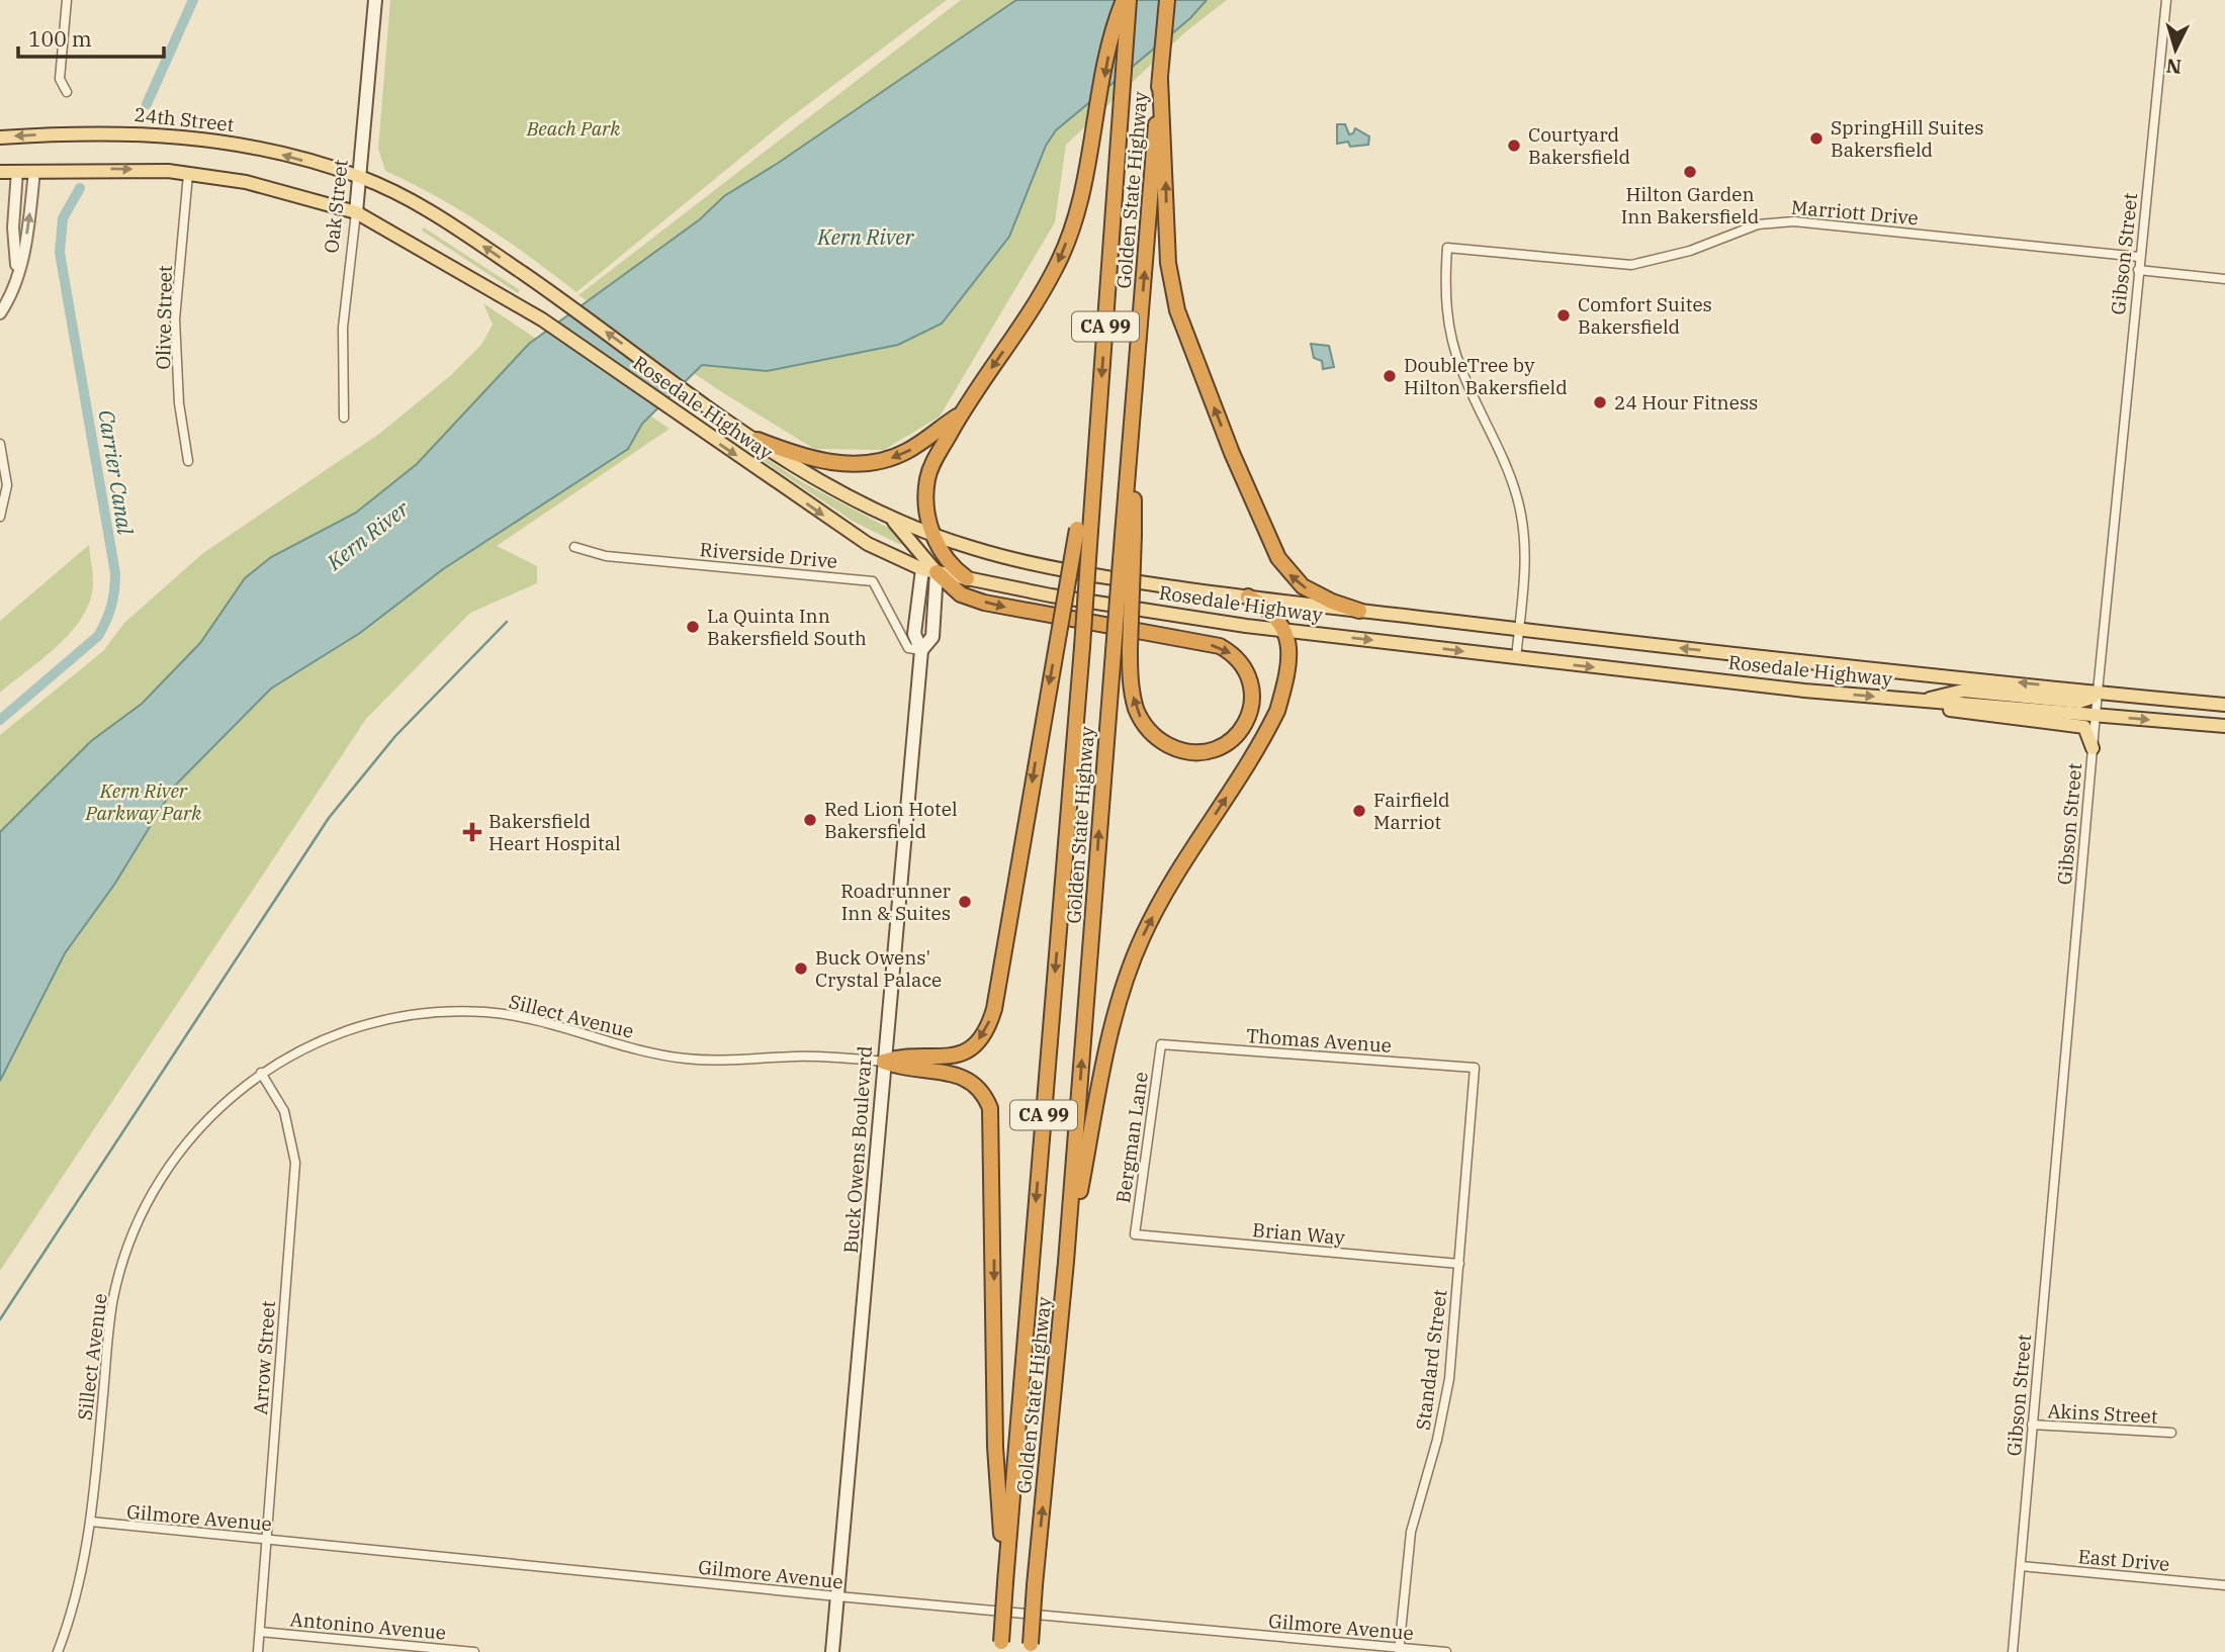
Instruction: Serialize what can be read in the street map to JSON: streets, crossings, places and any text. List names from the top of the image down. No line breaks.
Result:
{"streets":{"highway":["Golden State Highway","CA 99"],"main road":["24th Street","Oak Street","Rosedale Highway","Buck Owens Boulevard"],"street":["Marriott Drive","Gibson Street","Olive Street","Riverside Drive","Sillect Avenue","Thomas Avenue","Bergman Lane","Brian Way","Arrow Street","Standard Street","Akins Street","Gilmore Avenue","East Drive","Antonino Avenue"]},"crossings":[["24th Street","Oak Street"],["24th Street","Rosedale Highway"],["Oak Street","Rosedale Highway"],["Marriott Drive","Gibson Street"],["Marriott Drive","Rosedale Highway"],["Gibson Street","Rosedale Highway"],["Gibson Street","Akins Street"],["Gibson Street","East Drive"],["Rosedale Highway","Buck Owens Boulevard"],["Riverside Drive","Buck Owens Boulevard"],["Sillect Avenue","Buck Owens Boulevard"],["Sillect Avenue","Arrow Street"],["Sillect Avenue","Gilmore Avenue"],["Thomas Avenue","Bergman Lane"],["Thomas Avenue","Standard Street"],["Bergman Lane","Brian Way"],["Buck Owens Boulevard","Gilmore Avenue"],["Brian Way","Standard Street"],["Arrow Street","Gilmore Avenue"],["Arrow Street","Antonino Avenue"],["Standard Street","Gilmore Avenue"]],"water":["Kern River","Carrier Canal"],"parks":["Beach Park","Kern River Parkway Park"],"places":{"other":["SpringHill Suites Bakersfield","Courtyard Bakersfield","Hilton Garden Inn Bakersfield","Comfort Suites Bakersfield","DoubleTree by Hilton Bakersfield","24 Hour Fitness","La Quinta Inn Bakersfield South","Fairfield Marriot","Red Lion Hotel Bakersfield","Roadrunner Inn & Suites","Buck Owens' Crystal Palace"],"health":["Bakersfield Heart Hospital"]},"scale_bar":"100 m","north":"bottom"}
